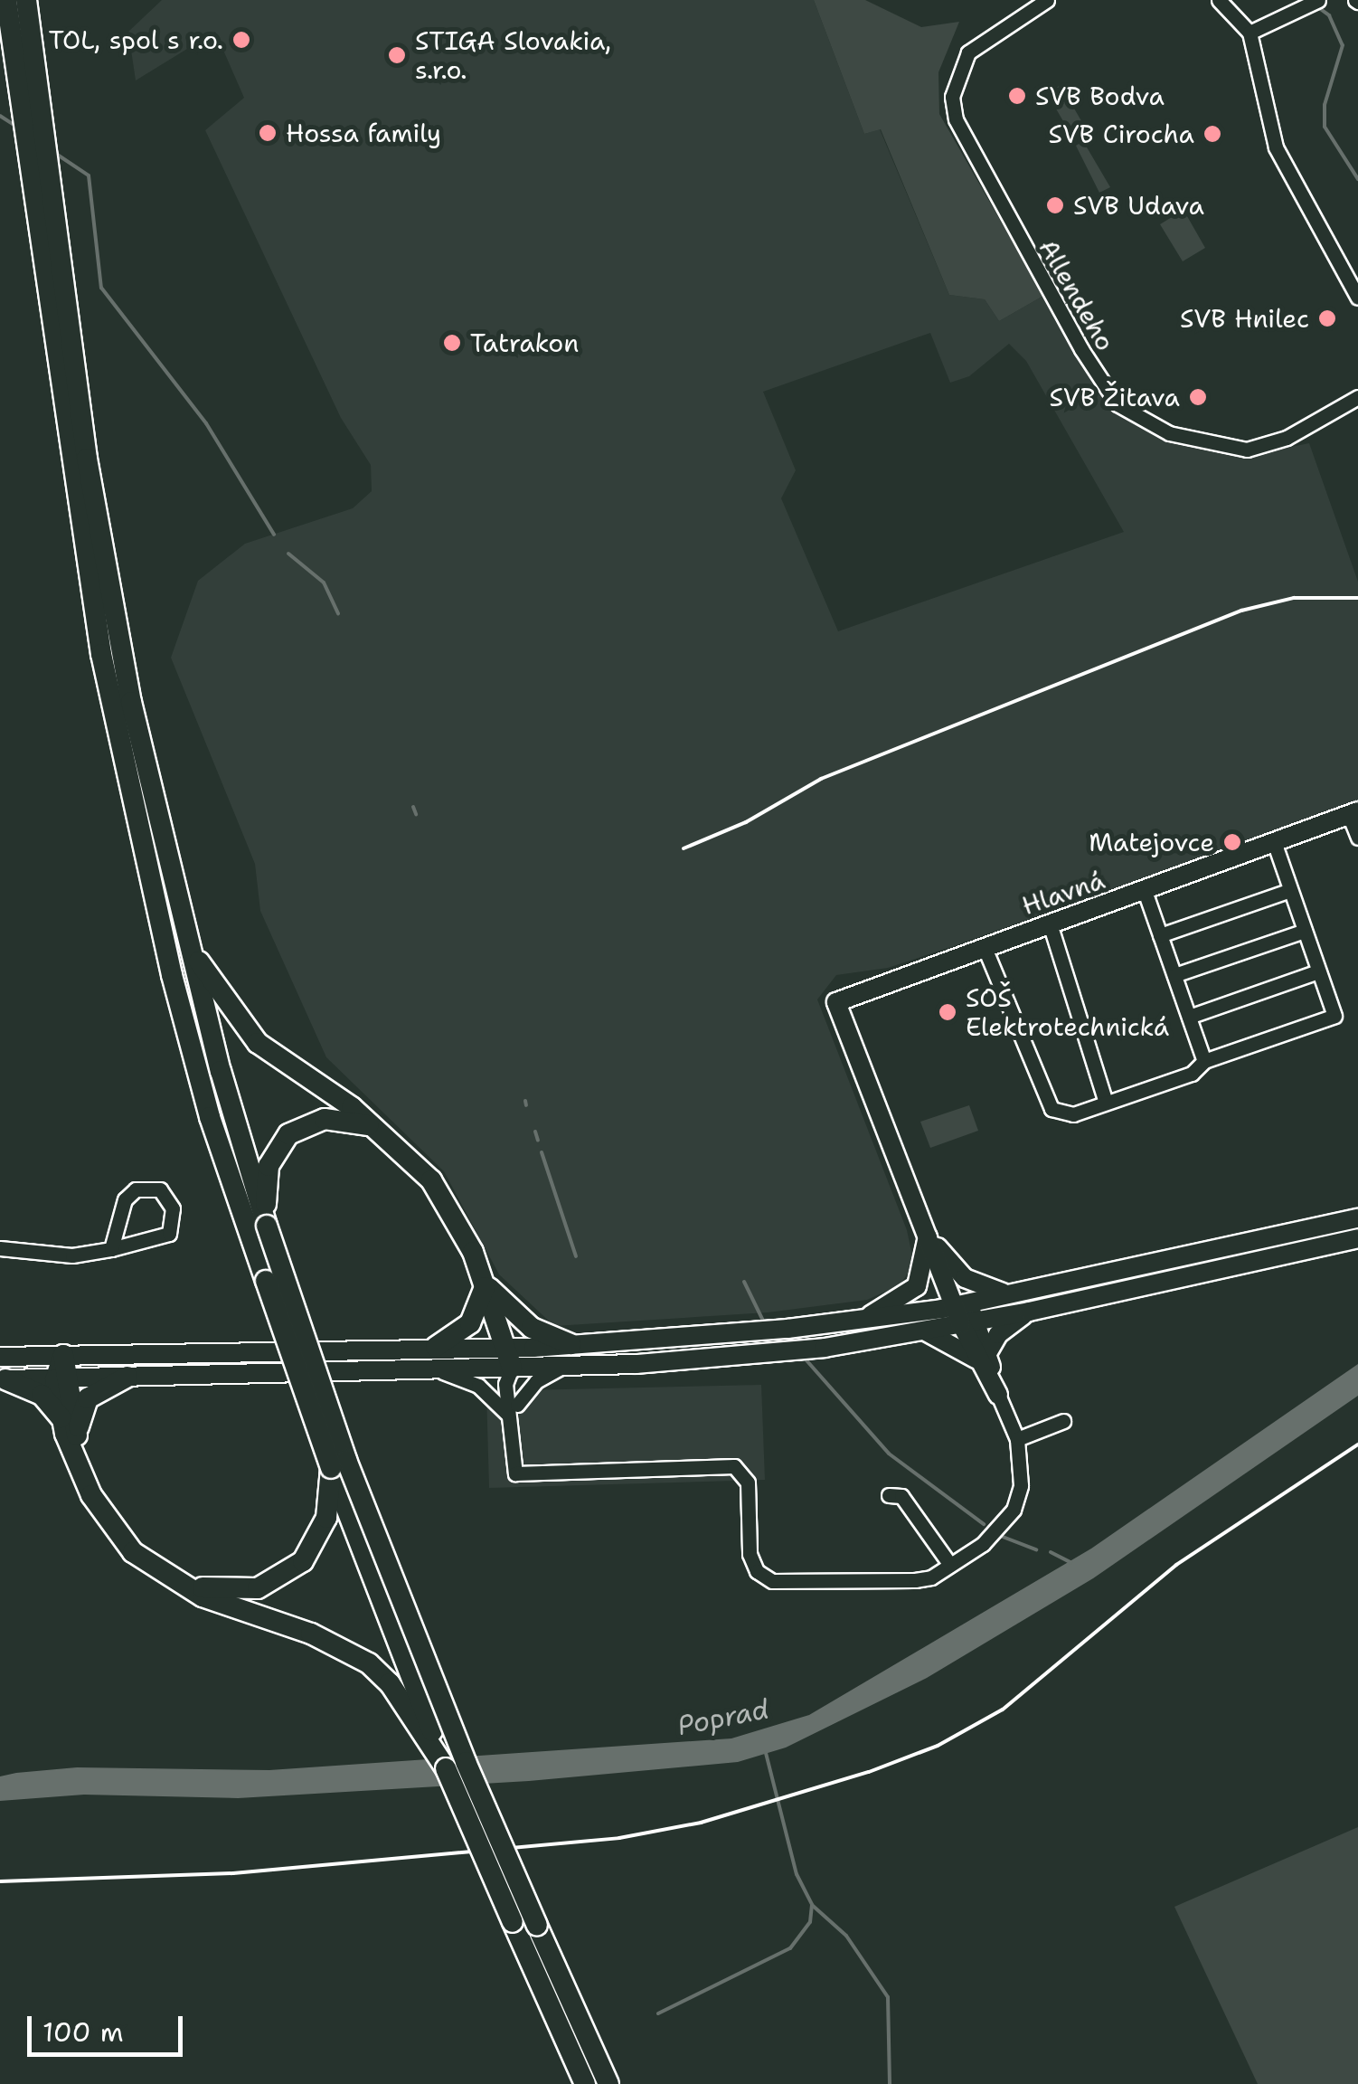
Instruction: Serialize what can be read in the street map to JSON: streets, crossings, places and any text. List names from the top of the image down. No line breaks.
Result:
{"streets":{"main road":["Hlavná"],"street":["Allendeho"]},"water":["Poprad"],"places":["TOL, spol s r.o.","STIGA Slovakia, s.r.o.","SVB Bodva","Hossa family","SVB Cirocha","SVB Udava","SVB Hnilec","Tatrakon","SVB Žitava","Matejovce","SOŠ Elektrotechnická"],"scale_bar":"100 m"}
